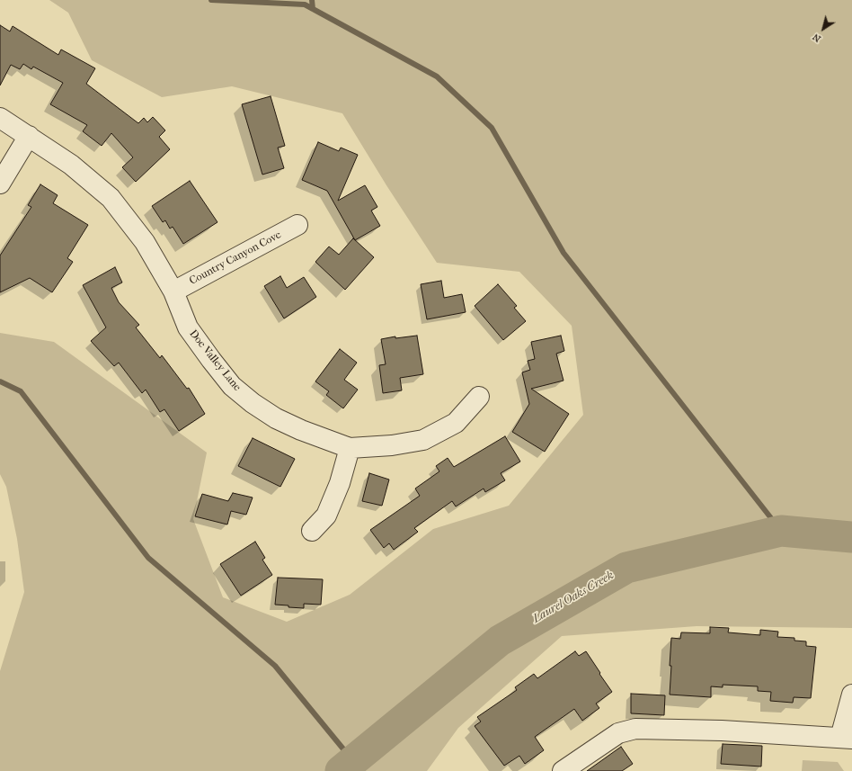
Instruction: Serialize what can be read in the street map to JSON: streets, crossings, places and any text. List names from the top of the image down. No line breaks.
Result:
{"streets":{"street":["Country Canyon Cove","Doe Valley Lane"]},"crossings":[["Country Canyon Cove","Doe Valley Lane"]],"water":["Laurel Oaks Creek"],"north":"bottom left"}
